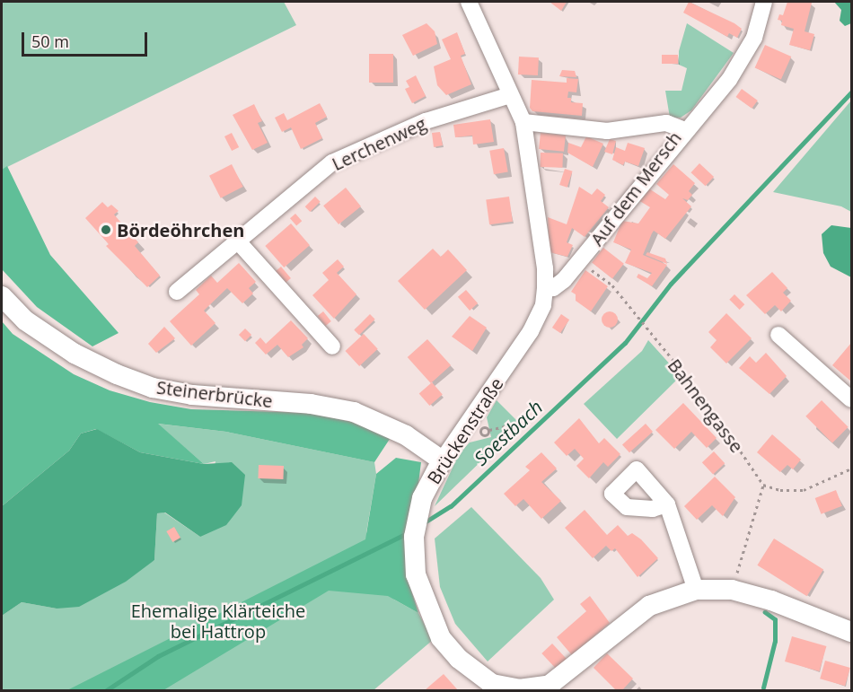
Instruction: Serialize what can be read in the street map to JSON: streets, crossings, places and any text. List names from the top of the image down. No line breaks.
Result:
{"streets":{"street":["Lerchenweg","Auf dem Mersch","Steinerbrücke","Brückenstraße"],"path":["Bahnengasse"]},"crossings":[["Lerchenweg","Brückenstraße"],["Auf dem Mersch","Bahnengasse"],["Auf dem Mersch","Brückenstraße"],["Steinerbrücke","Brückenstraße"]],"water":["Soestbach"],"parks":["Ehemalige Klärteiche bei Hattrop"],"places":["Bördeöhrchen"],"scale_bar":"50 m"}
